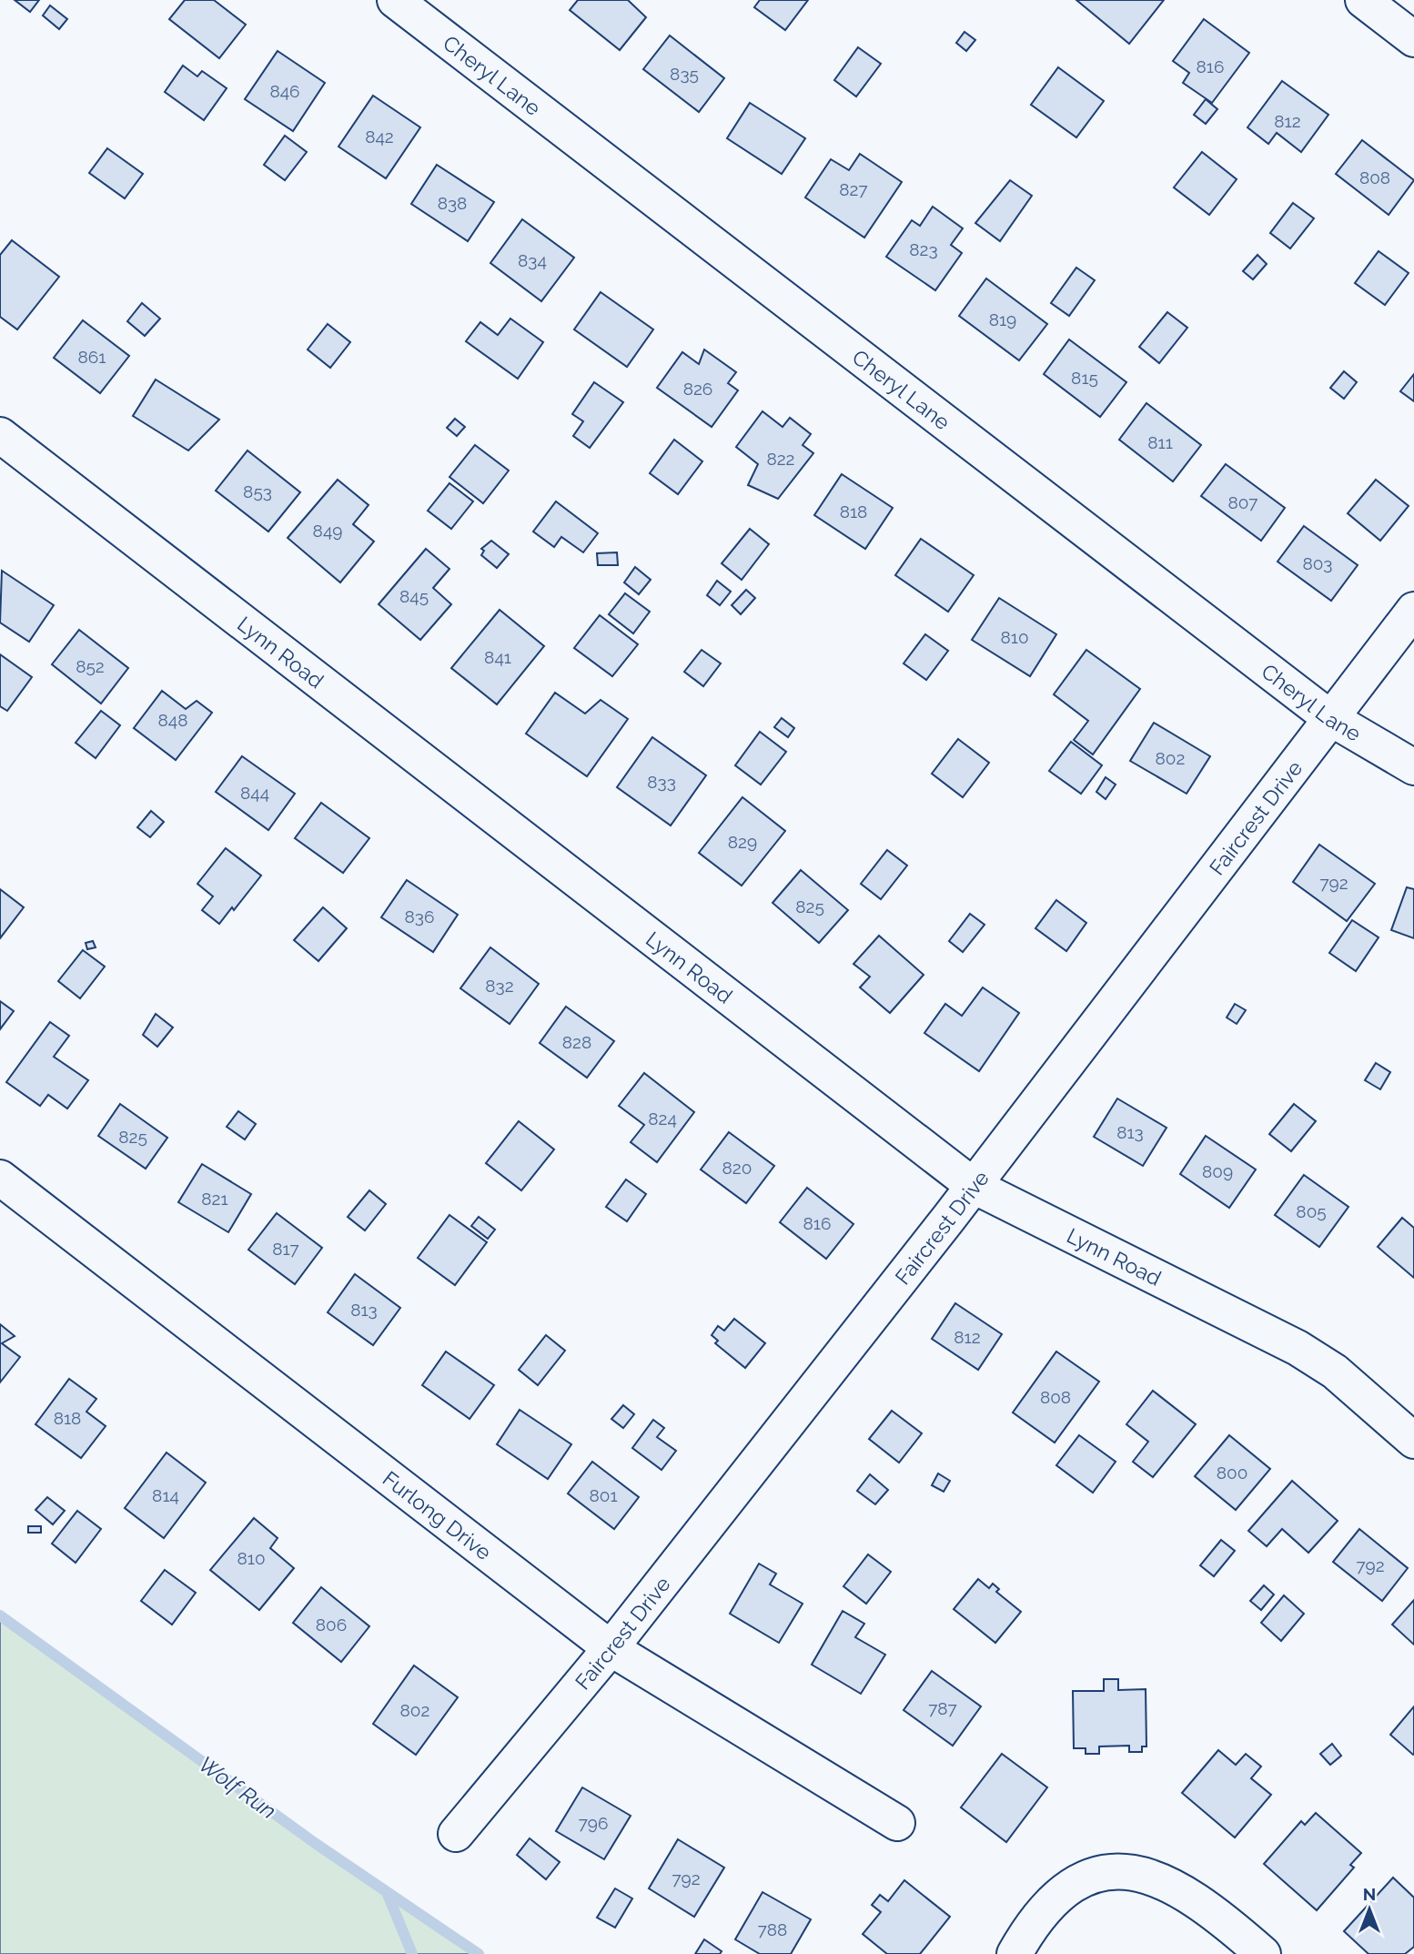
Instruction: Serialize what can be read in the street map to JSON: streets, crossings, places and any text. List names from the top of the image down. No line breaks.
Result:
{"streets":{"street":["Cheryl Lane","Lynn Road","Faircrest Drive","Furlong Drive"]},"crossings":[["Cheryl Lane","Faircrest Drive"],["Lynn Road","Faircrest Drive"],["Faircrest Drive","Furlong Drive"]],"water":["Wolf Run"],"house_numbers":["816","835","846","812","842","808","827","838","823","834","819","861","815","826","811","822","853","807","818","849","803","845","810","841","852","848","802","833","844","829","792","825","836","832","828","824","813","825","820","809","821","805","816","817","813","812","808","818","800","814","801","810","792","806","787","802","796","792","788"],"north":"top"}
